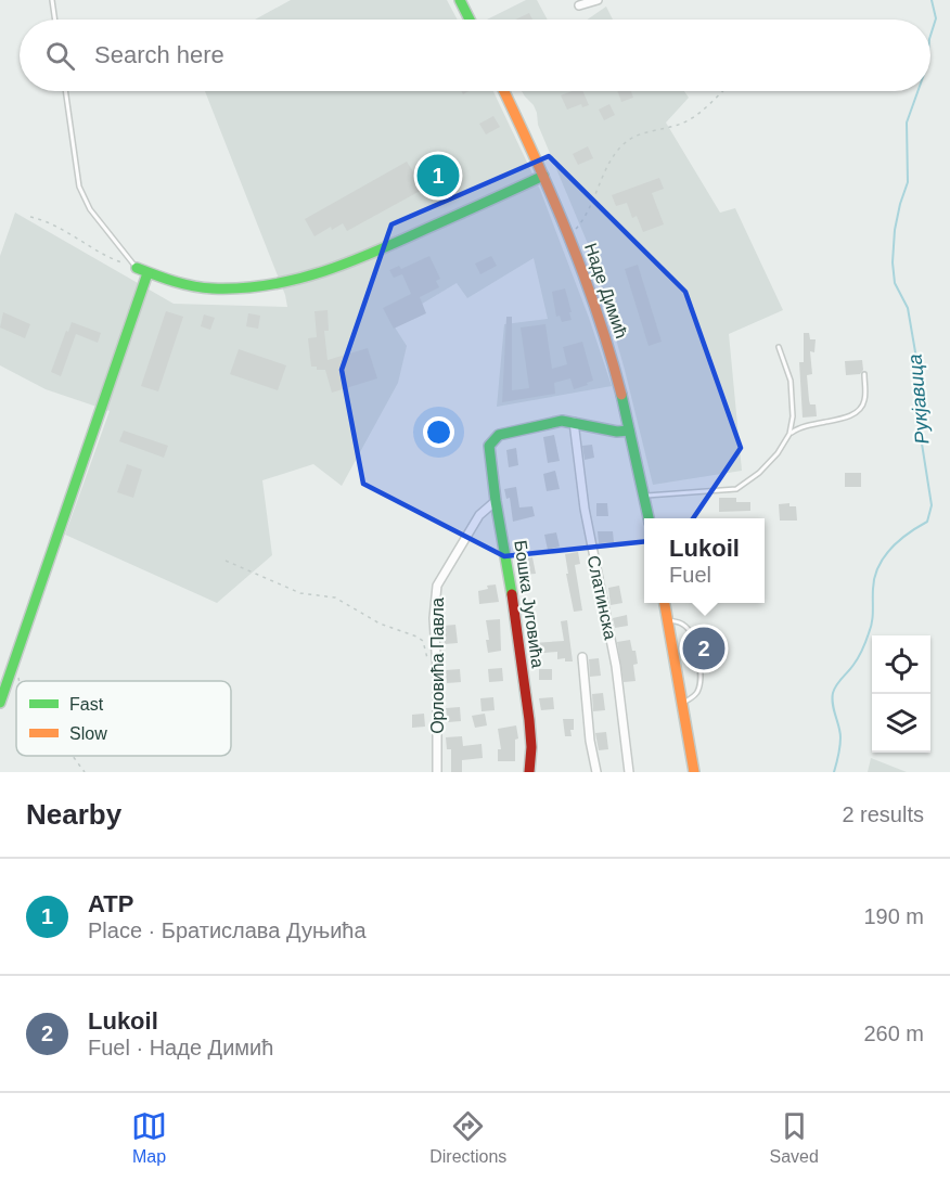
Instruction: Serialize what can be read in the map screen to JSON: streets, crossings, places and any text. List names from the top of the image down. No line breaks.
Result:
{"streets":{"street":["Наде Димић","Слатинска","Бошка Југовића","Орловића Павла"]},"crossings":[["Слатинска","Бошка Југовића"],["Бошка Југовића","Орловића Павла"]],"water":["Рукјавица"],"legend":["Fast","Slow"],"page":{"search":"Search here","pins":["1","2"],"popup":["Lukoil","Fuel"],"heading":["Nearby","2 results"],"list":[{"mark":"1","name":"ATP","note":"Place · Братислава Дуњића","value":"190 m"},{"mark":"2","name":"Lukoil","note":"Fuel · Наде Димић","value":"260 m"}],"nav":["Map","Directions","Saved"]}}
